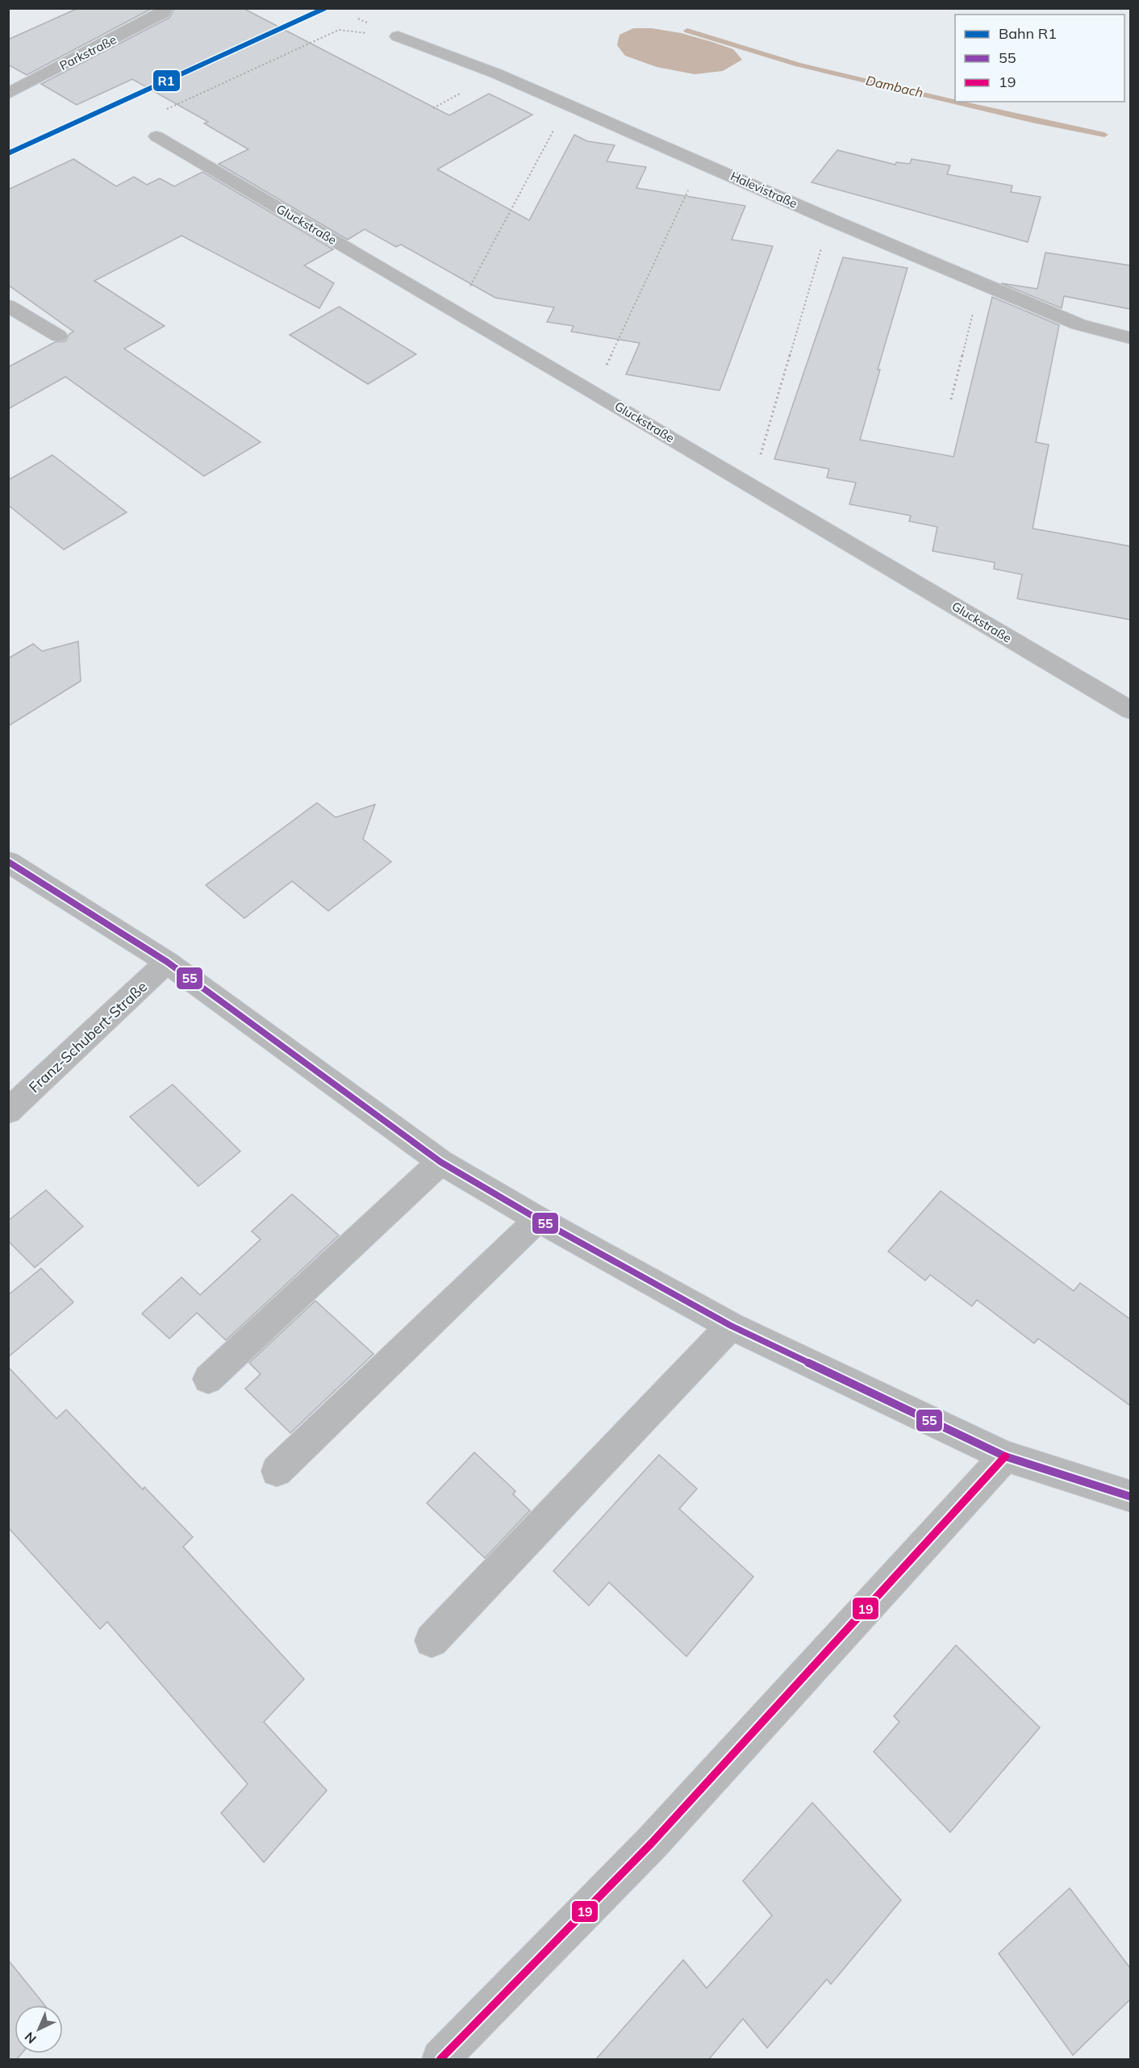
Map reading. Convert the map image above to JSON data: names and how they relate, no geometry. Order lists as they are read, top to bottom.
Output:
{
  "streets": {
    "street": [
      "Parkstraße",
      "Halevistraße",
      "Gluckstraße",
      "Franz-Schubert-Straße"
    ]
  },
  "water": ["Dambach"],
  "lines": ["rail line R1", "transit line 55", "transit line 19"],
  "legend": ["Bahn R1", "55", "19"],
  "north": "bottom left"
}
